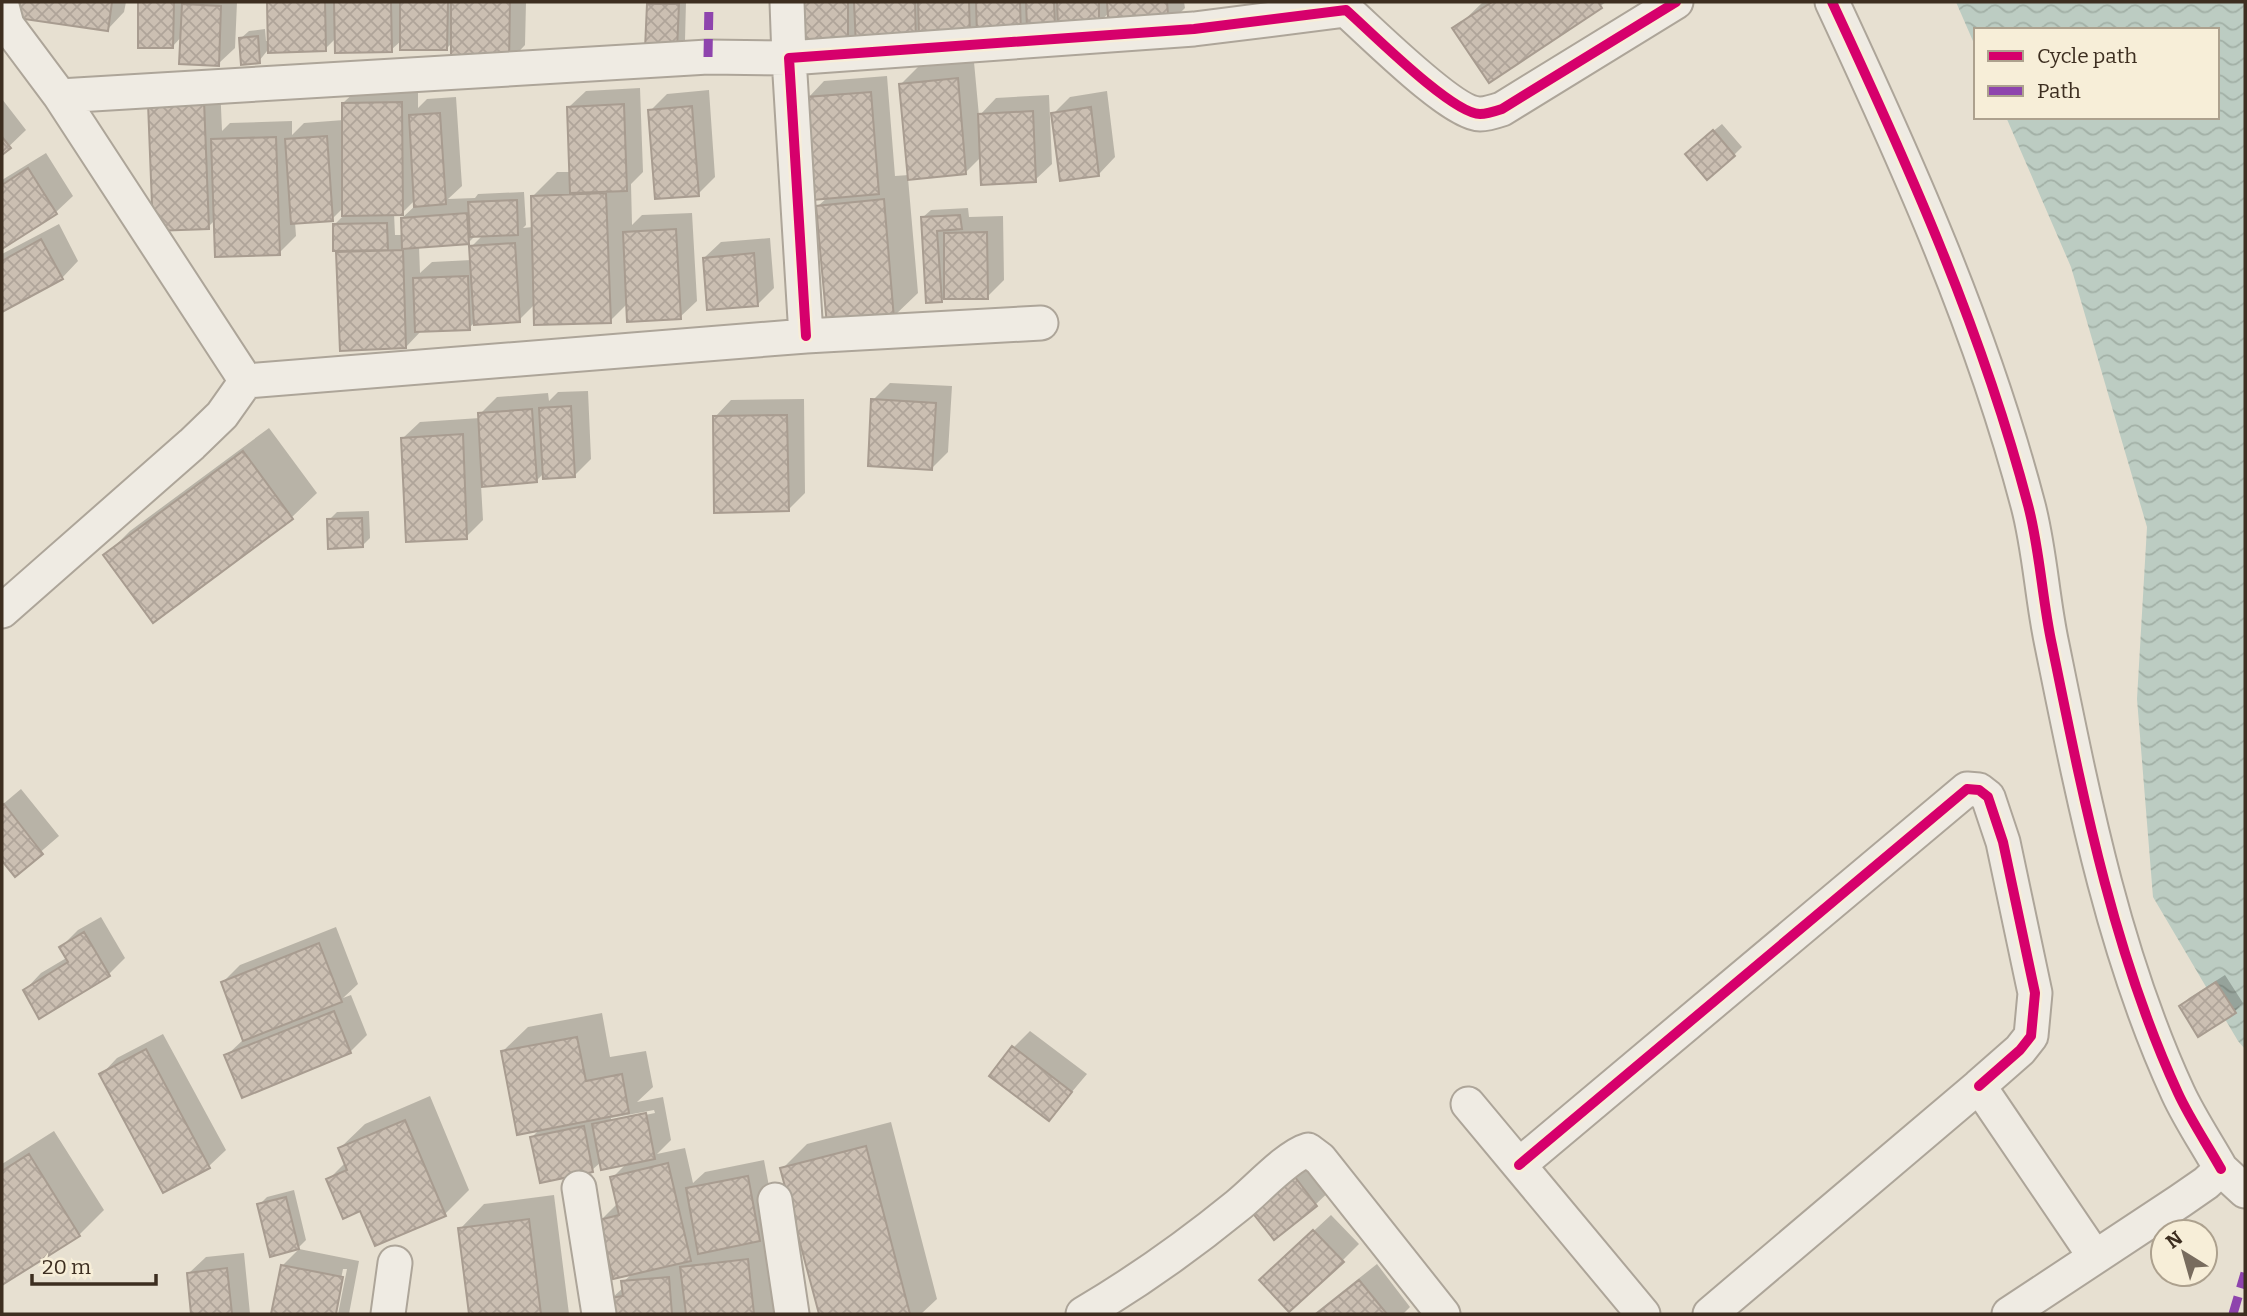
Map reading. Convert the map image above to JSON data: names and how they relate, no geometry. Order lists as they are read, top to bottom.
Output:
{
  "legend": ["Cycle path", "Path"],
  "scale_bar": "20 m",
  "north": "top left"
}
